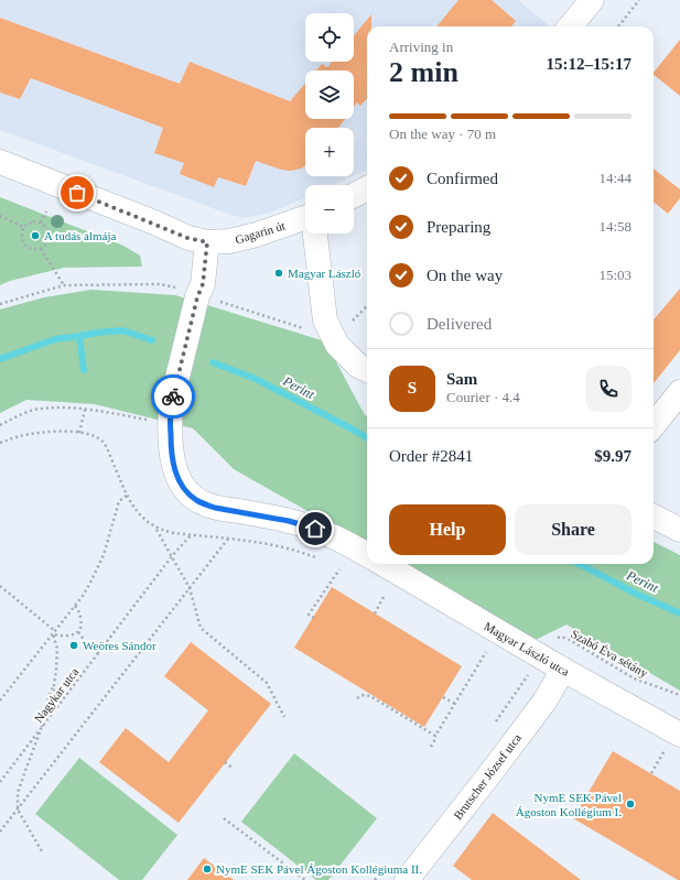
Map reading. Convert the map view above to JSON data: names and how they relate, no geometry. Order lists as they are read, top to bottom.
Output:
{
  "streets": {
    "street": ["Gagarin út", "Magyar László utca", "Brutscher József utca"],
    "path": ["Szabó Éva sétány", "Nagykar utca"]
  },
  "crossings": [
    ["Magyar László utca", "Brutscher József utca"]
  ],
  "water": ["Perint"],
  "places": [
    "A tudás almája",
    "Magyar László",
    "Weöres Sándor",
    "NymE SEK Pável Ágoston Kollégium I.",
    "NymE SEK Pável Ágoston Kollégiuma II."
  ],
  "page": {
    "map_buttons": ["+", "−"],
    "heading": ["2 min", "Arriving in", "15:12–15:17"],
    "panel": [
      "Sam",
      "Courier · 4.4",
      "Order #2841",
      "$9.97"
    ],
    "bar": "On the way · 70 m",
    "list": [
      ["Confirmed", "14:44"],
      ["Preparing", "14:58"],
      ["On the way", "15:03"],
      "Delivered"
    ],
    "round": "S",
    "buttons": ["Help", "Share"]
  }
}
